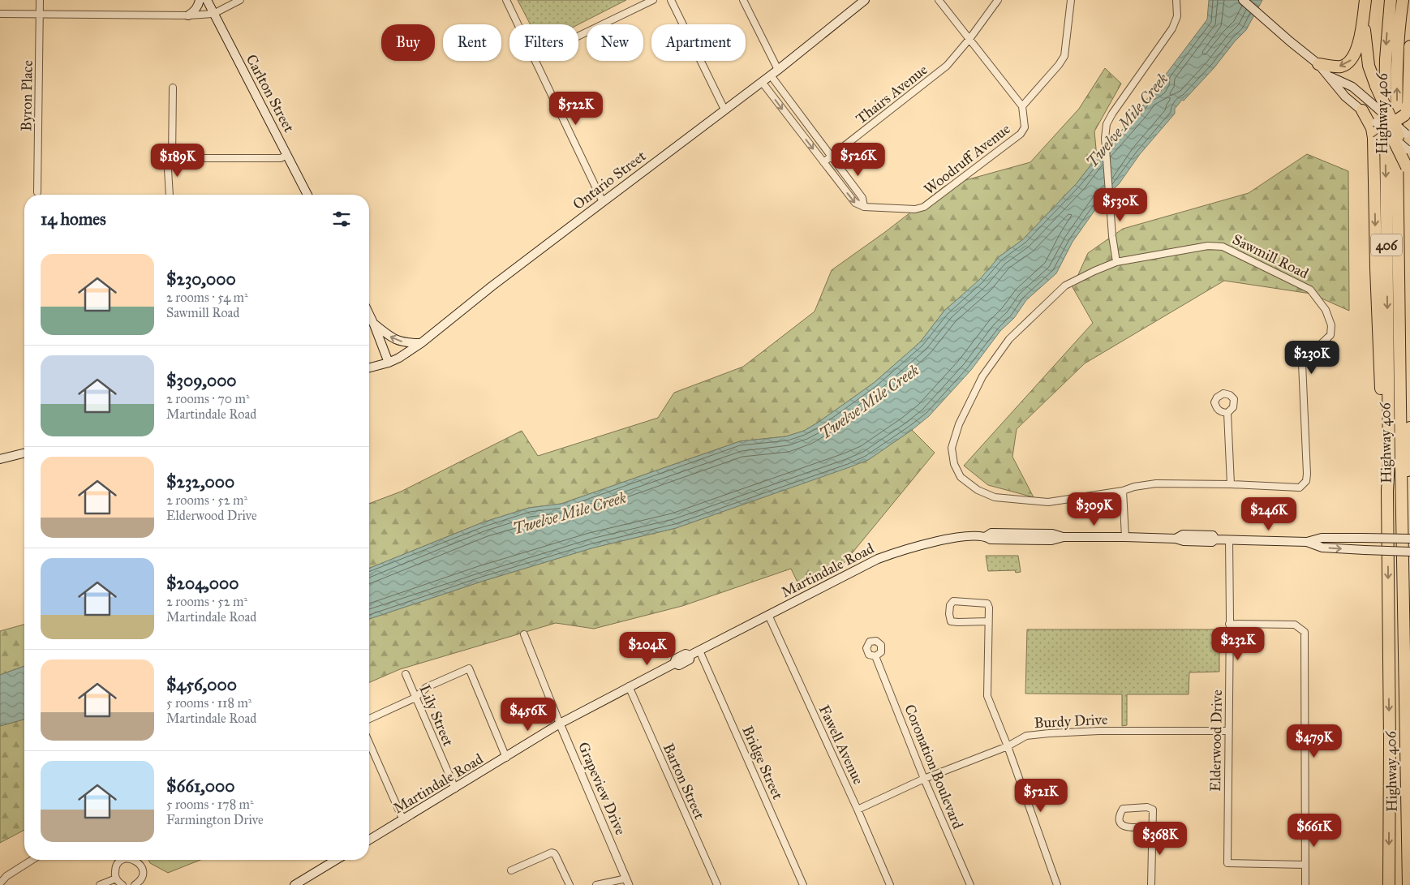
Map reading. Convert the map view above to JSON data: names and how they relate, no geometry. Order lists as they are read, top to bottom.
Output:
{
  "streets": {
    "highway": ["Highway 406", "406"],
    "main road": ["Carlton Street", "Ontario Street", "Martindale Road"],
    "street": [
      "Thairs Avenue",
      "Byron Place",
      "Woodruff Avenue",
      "Sawmill Road",
      "Lily Street",
      "Burdy Drive",
      "Elderwood Drive",
      "Fawell Avenue",
      "Bridge Street",
      "Coronation Boulevard",
      "Barton Street",
      "Grapeview Drive"
    ]
  },
  "crossings": [
    ["Martindale Road", "Lily Street"],
    ["Martindale Road", "Elderwood Drive"],
    ["Martindale Road", "Fawell Avenue"],
    ["Martindale Road", "Bridge Street"],
    ["Martindale Road", "Barton Street"],
    ["Martindale Road", "Grapeview Drive"],
    ["Burdy Drive", "Elderwood Drive"],
    ["Burdy Drive", "Fawell Avenue"],
    ["Burdy Drive", "Coronation Boulevard"]
  ],
  "water": ["Twelve Mile Creek"],
  "page": {
    "chip": [
      "Buy",
      "Rent",
      "Filters",
      "New",
      "Apartment"
    ],
    "price": [
      "$522K",
      "$526K",
      "$189K",
      "$530K",
      "$230K",
      "$309K",
      "$246K",
      "$232K",
      "$204K",
      "$456K",
      "$479K",
      "$521K",
      "$661K",
      "$368K"
    ],
    "heading": "14 homes",
    "list": [
      {
        "name": "$230,000",
        "note": "2 rooms · 54 m² · Sawmill Road"
      },
      {
        "name": "$309,000",
        "note": "2 rooms · 70 m² · Martindale Road"
      },
      {
        "name": "$232,000",
        "note": "2 rooms · 52 m² · Elderwood Drive"
      },
      {
        "name": "$204,000",
        "note": "2 rooms · 52 m² · Martindale Road"
      },
      {
        "name": "$456,000",
        "note": "5 rooms · 118 m² · Martindale Road"
      },
      {
        "name": "$661,000",
        "note": "5 rooms · 178 m² · Farmington Drive"
      }
    ]
  }
}
